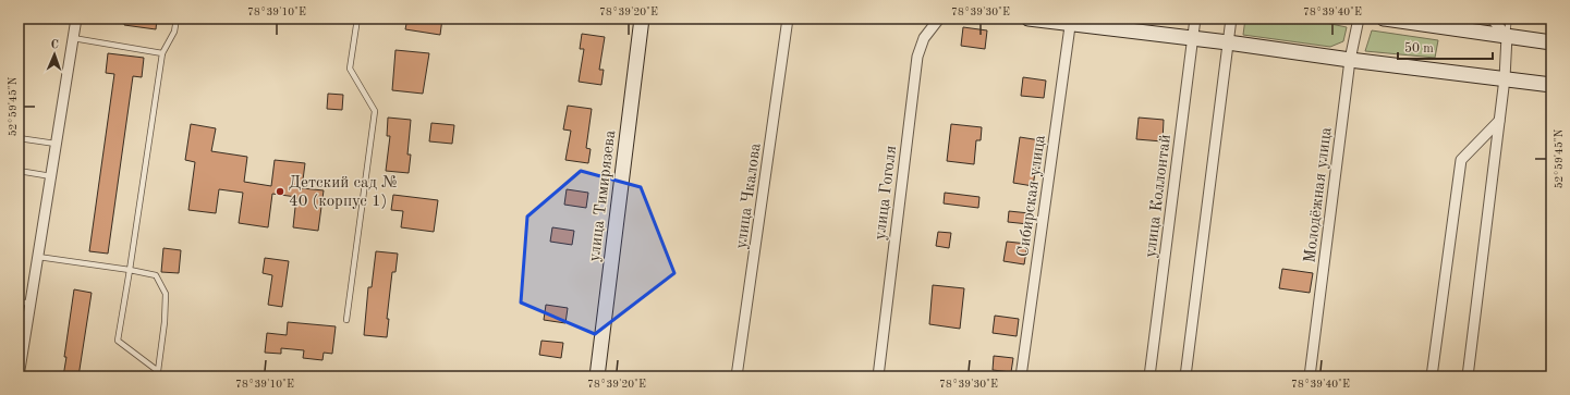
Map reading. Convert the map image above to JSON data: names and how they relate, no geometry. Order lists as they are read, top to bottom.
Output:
{
  "streets": {
    "street": [
      "улица Гоголя",
      "Молодёжная улица",
      "улица Тимирязева",
      "улица Чкалова",
      "Сибирская улица",
      "улица Коллонтай"
    ]
  },
  "places": ["Детский сад № 40 (корпус 1)"],
  "scale_bar": "50 m",
  "north": "top",
  "coordinates": [
    "78°39'10\"E",
    "78°39'20\"E",
    "78°39'30\"E",
    "78°39'40\"E",
    "52°59'45\"N"
  ]
}
